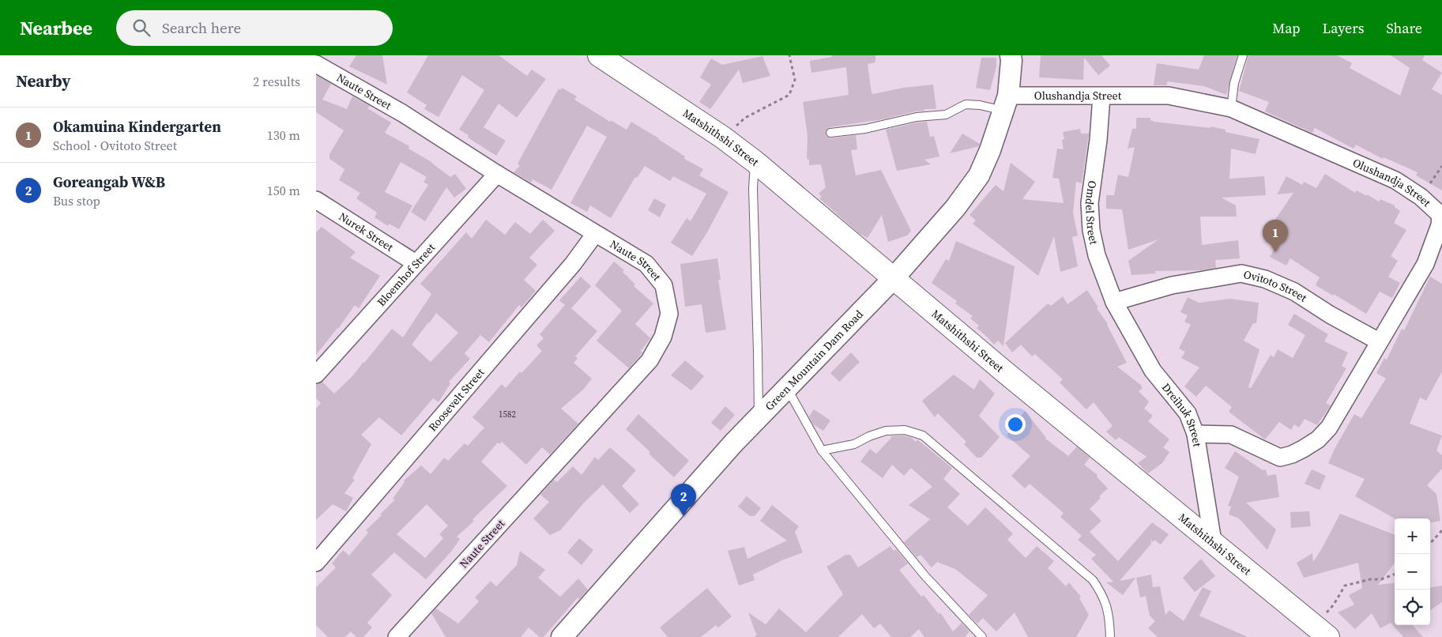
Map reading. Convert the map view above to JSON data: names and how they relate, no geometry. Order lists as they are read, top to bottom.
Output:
{
  "streets": {
    "main road": ["Matshithshi Street"],
    "street": [
      "Naute Street",
      "Olushandja Street",
      "Omdel Street",
      "Nurek Street",
      "Bloemhof Street",
      "Ovitoto Street",
      "Green Mountain Dam Road",
      "Roosevelt Street",
      "Dreihuk Street"
    ]
  },
  "crossings": [
    ["Naute Street", "Bloemhof Street"],
    ["Naute Street", "Roosevelt Street"],
    ["Olushandja Street", "Omdel Street"],
    ["Olushandja Street", "Ovitoto Street"],
    ["Olushandja Street", "Green Mountain Dam Road"],
    ["Olushandja Street", "Dreihuk Street"],
    ["Matshithshi Street", "Green Mountain Dam Road"],
    ["Matshithshi Street", "Dreihuk Street"],
    ["Omdel Street", "Ovitoto Street"],
    ["Omdel Street", "Dreihuk Street"],
    ["Nurek Street", "Bloemhof Street"],
    ["Ovitoto Street", "Dreihuk Street"]
  ],
  "house_numbers": ["1582"],
  "page": {
    "header": "Nearbee",
    "search": "Search here",
    "nav": ["Map", "Layers", "Share"],
    "heading": ["Nearby", "2 results"],
    "list": [
      {
        "mark": "1",
        "name": "Okamuina Kindergarten",
        "note": "School · Ovitoto Street",
        "value": "130 m"
      },
      {
        "mark": "2",
        "name": "Goreangab W&B",
        "note": "Bus stop",
        "value": "150 m"
      }
    ],
    "pins": ["1", "2"],
    "map_buttons": ["+", "−"]
  }
}
